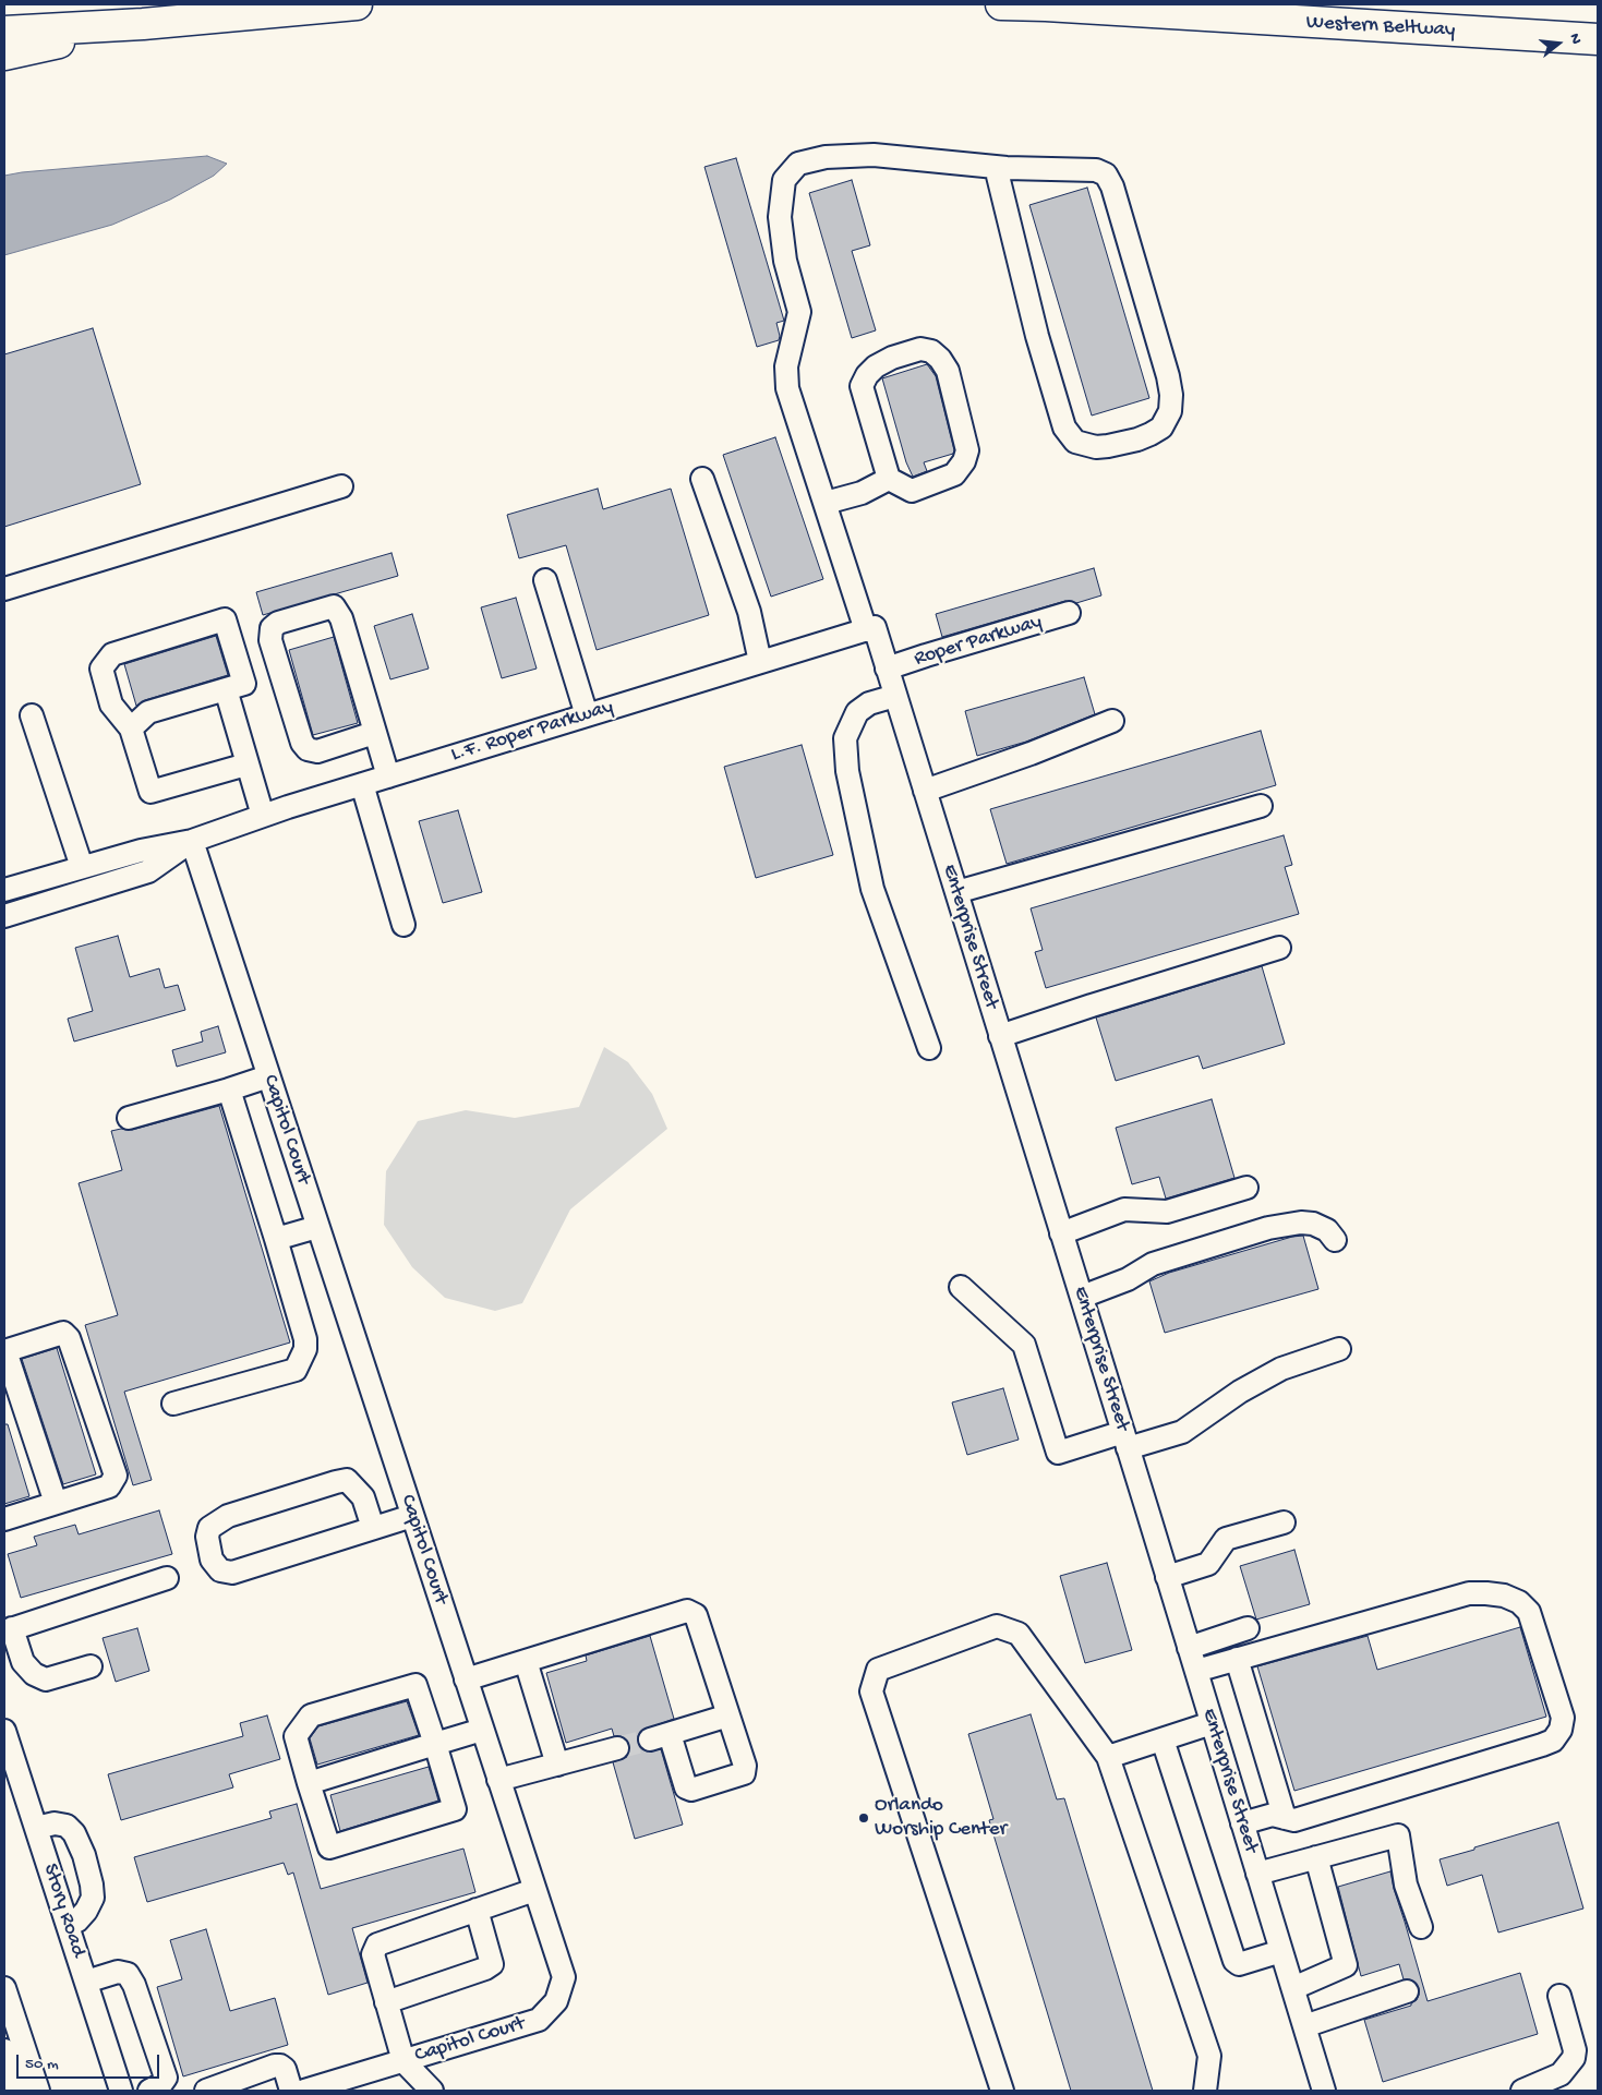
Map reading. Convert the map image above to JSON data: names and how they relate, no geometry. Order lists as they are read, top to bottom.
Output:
{
  "streets": {
    "highway": ["Western Beltway"],
    "street": [
      "Roper Parkway",
      "L.F. Roper Parkway",
      "Enterprise Street",
      "Capitol Court",
      "Story Road"
    ]
  },
  "crossings": [
    ["Roper Parkway", "Enterprise Street"],
    ["L.F. Roper Parkway", "Enterprise Street"],
    ["L.F. Roper Parkway", "Capitol Court"]
  ],
  "places": ["Orlando Worship Center"],
  "scale_bar": "50 m",
  "north": "right"
}
